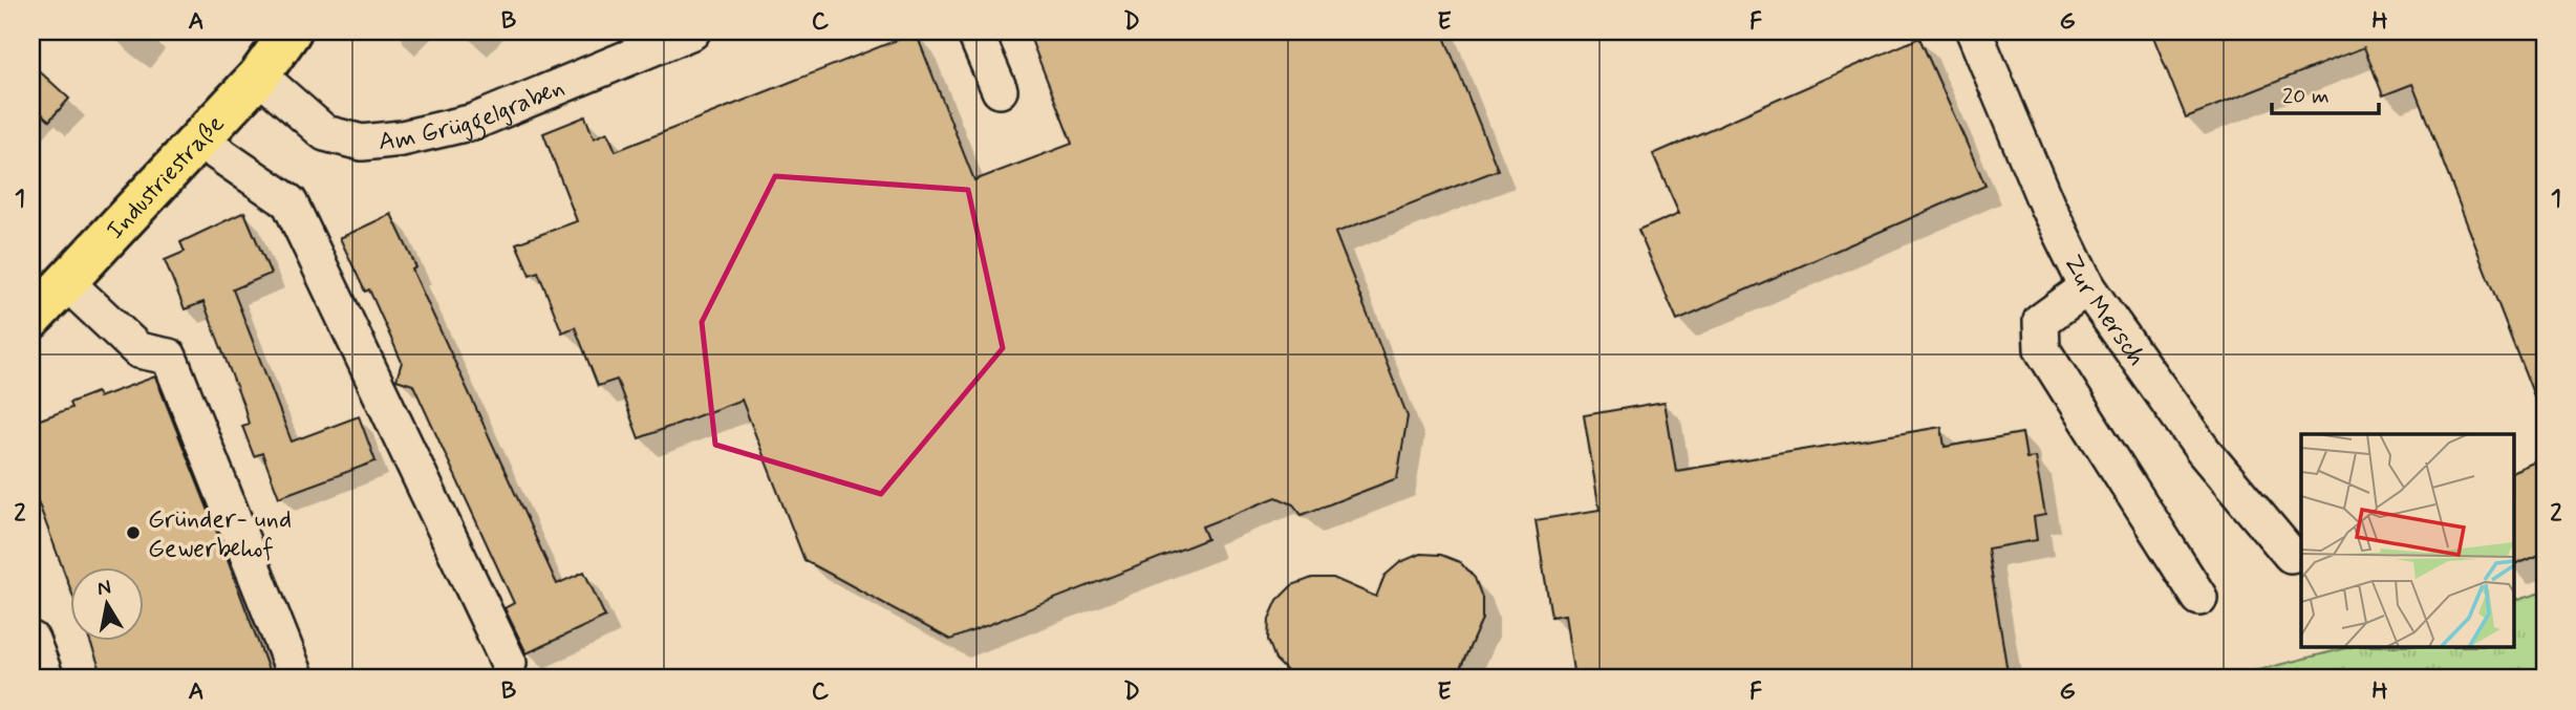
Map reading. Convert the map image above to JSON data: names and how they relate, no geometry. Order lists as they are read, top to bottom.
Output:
{
  "streets": {
    "main road": ["Industriestraße"],
    "street": ["Am Grüggelgraben", "Zur Mersch"]
  },
  "crossings": [
    ["Am Grüggelgraben", "Industriestraße"]
  ],
  "places": ["Gründer- und Gewerbehof"],
  "scale_bar": "20 m",
  "north": "top",
  "grid": {
    "columns": [
      "A",
      "B",
      "C",
      "D",
      "E",
      "F",
      "G",
      "H"
    ],
    "rows": ["1", "2"]
  }
}
